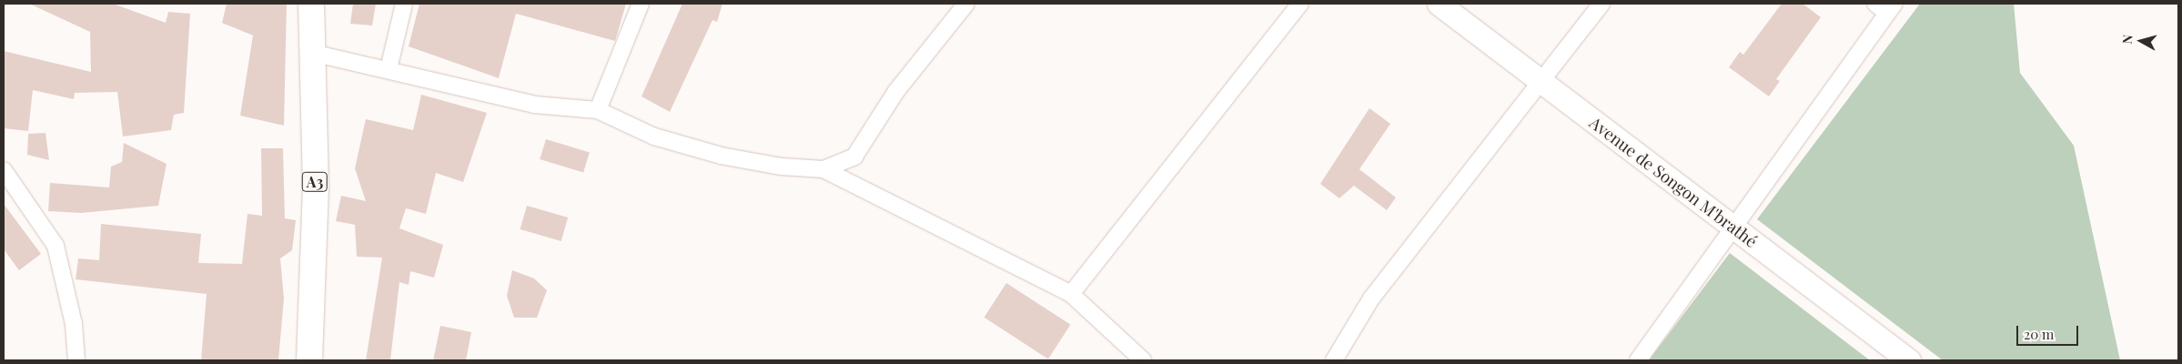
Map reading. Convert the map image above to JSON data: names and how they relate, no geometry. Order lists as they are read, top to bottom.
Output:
{
  "streets": {
    "main road": ["A3"],
    "street": ["Avenue de Songon M'brathé"]
  },
  "scale_bar": "20 m",
  "north": "left"
}
